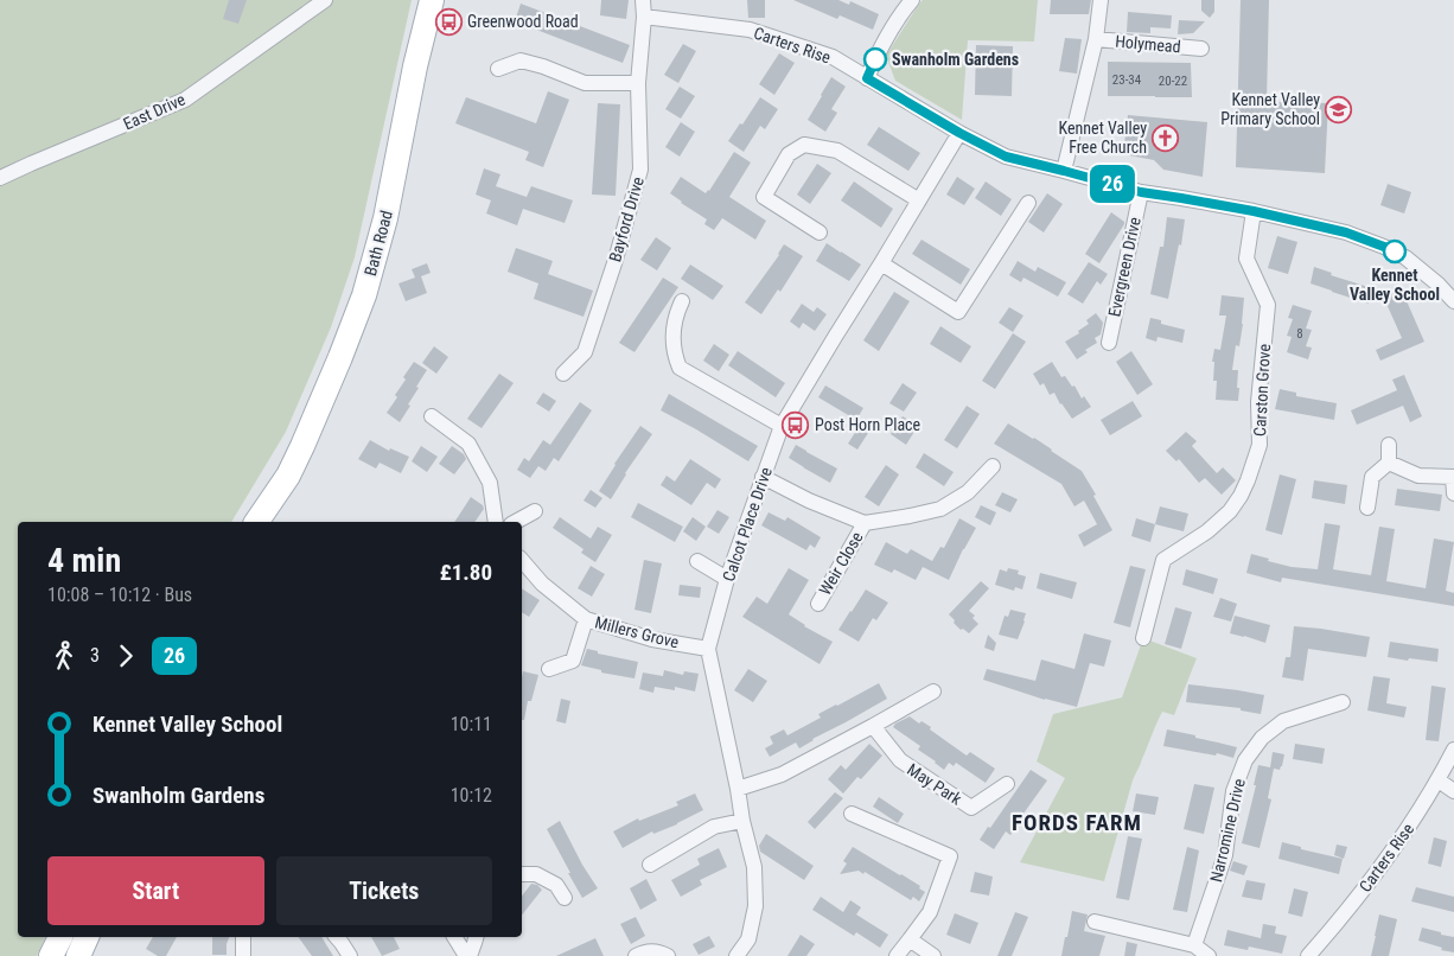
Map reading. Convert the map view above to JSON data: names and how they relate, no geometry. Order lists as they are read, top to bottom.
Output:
{
  "streets": {
    "main road": ["Bath Road"],
    "street": [
      "Holymead",
      "Carters Rise",
      "East Drive",
      "Bayford Drive",
      "Evergreen Drive",
      "Carston Grove",
      "Calcot Place Drive",
      "Weir Close",
      "Millers Grove",
      "May Park",
      "Narromine Drive"
    ]
  },
  "crossings": [
    ["Holymead", "Carters Rise"],
    ["Carters Rise", "Bayford Drive"],
    ["Carters Rise", "Evergreen Drive"],
    ["Carters Rise", "Carston Grove"],
    ["Carters Rise", "Calcot Place Drive"],
    ["Calcot Place Drive", "Millers Grove"]
  ],
  "districts": ["FORDS FARM"],
  "places": {
    "bus stop": ["Greenwood Road", "Post Horn Place"],
    "other": ["Swanholm Gardens", "Kennet Valley School"],
    "school or university": ["Kennet Valley Primary School"],
    "church": ["Kennet Valley Free Church"]
  },
  "lines": ["bus line 26"],
  "house_numbers": ["23-34", "20-22", "8"],
  "page": {
    "on_map": "26",
    "heading": ["4 min", "10:08 – 10:12 · Bus", "£1.80"],
    "legs": ["3", "26"],
    "list": [
      {
        "name": "Kennet Valley School",
        "value": "10:11"
      },
      {
        "name": "Swanholm Gardens",
        "value": "10:12"
      }
    ],
    "buttons": ["Start", "Tickets"]
  }
}
